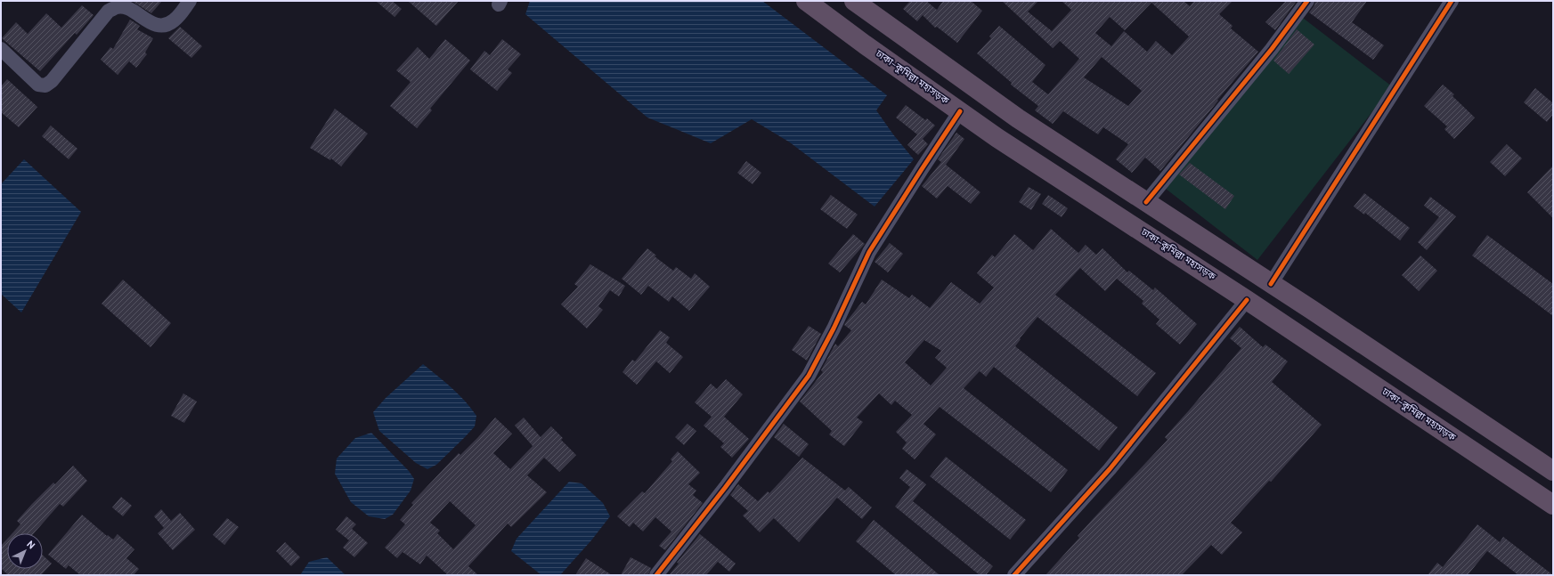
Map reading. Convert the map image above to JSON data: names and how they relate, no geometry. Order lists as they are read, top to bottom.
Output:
{
  "streets": {
    "highway": ["ঢাকা–কুমিল্লা মহাসড়ক"]
  },
  "north": "top right"
}
